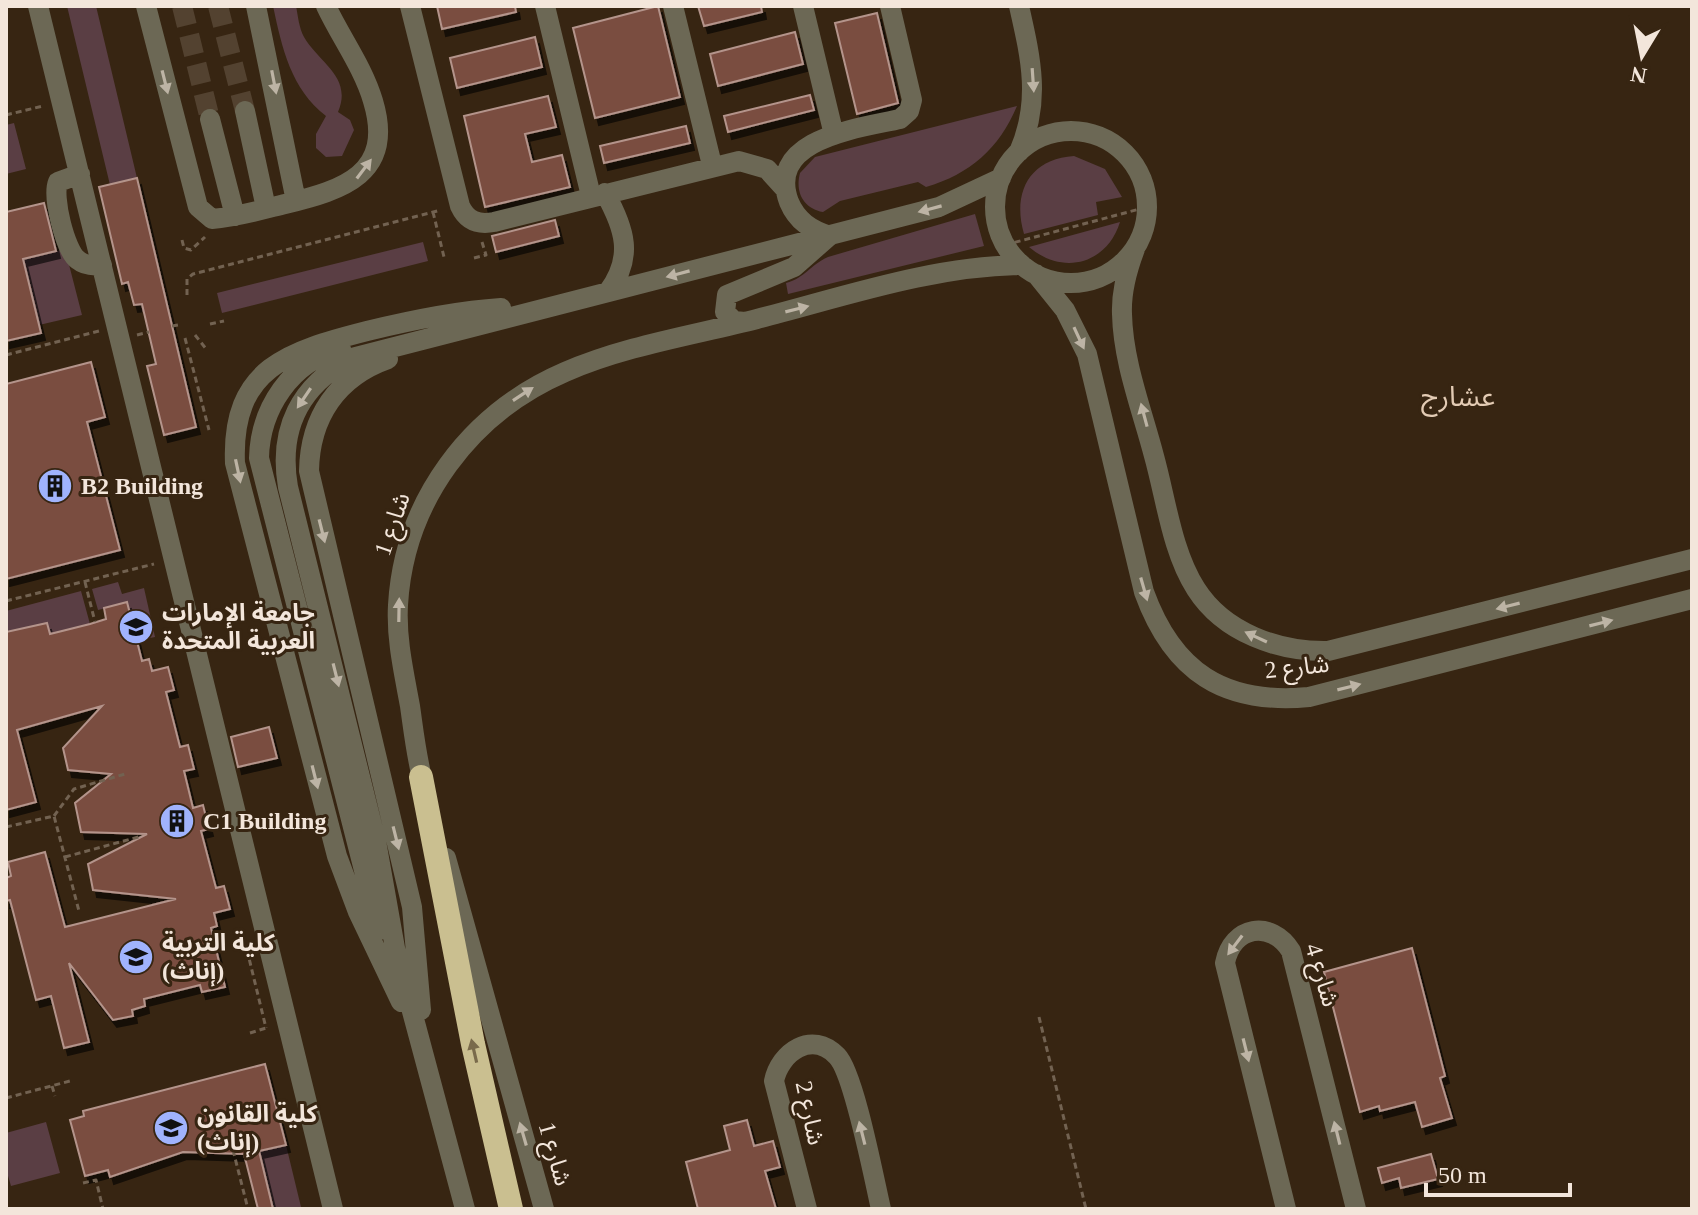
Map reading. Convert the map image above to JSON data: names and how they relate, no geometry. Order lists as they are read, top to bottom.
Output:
{
  "streets": {
    "street": ["شارع 1", "شارع 2", "شارع 4"]
  },
  "crossings": [
    ["شارع 1", "شارع 2"]
  ],
  "districts": ["عشارج"],
  "places": {
    "building": ["B2 Building", "C1 Building"],
    "school or university": ["جامعة الإمارات العربية المتحدة", "كلية التربية (إناث)", "كلية القانون (إناث)"]
  },
  "scale_bar": "50 m",
  "north": "bottom"
}
